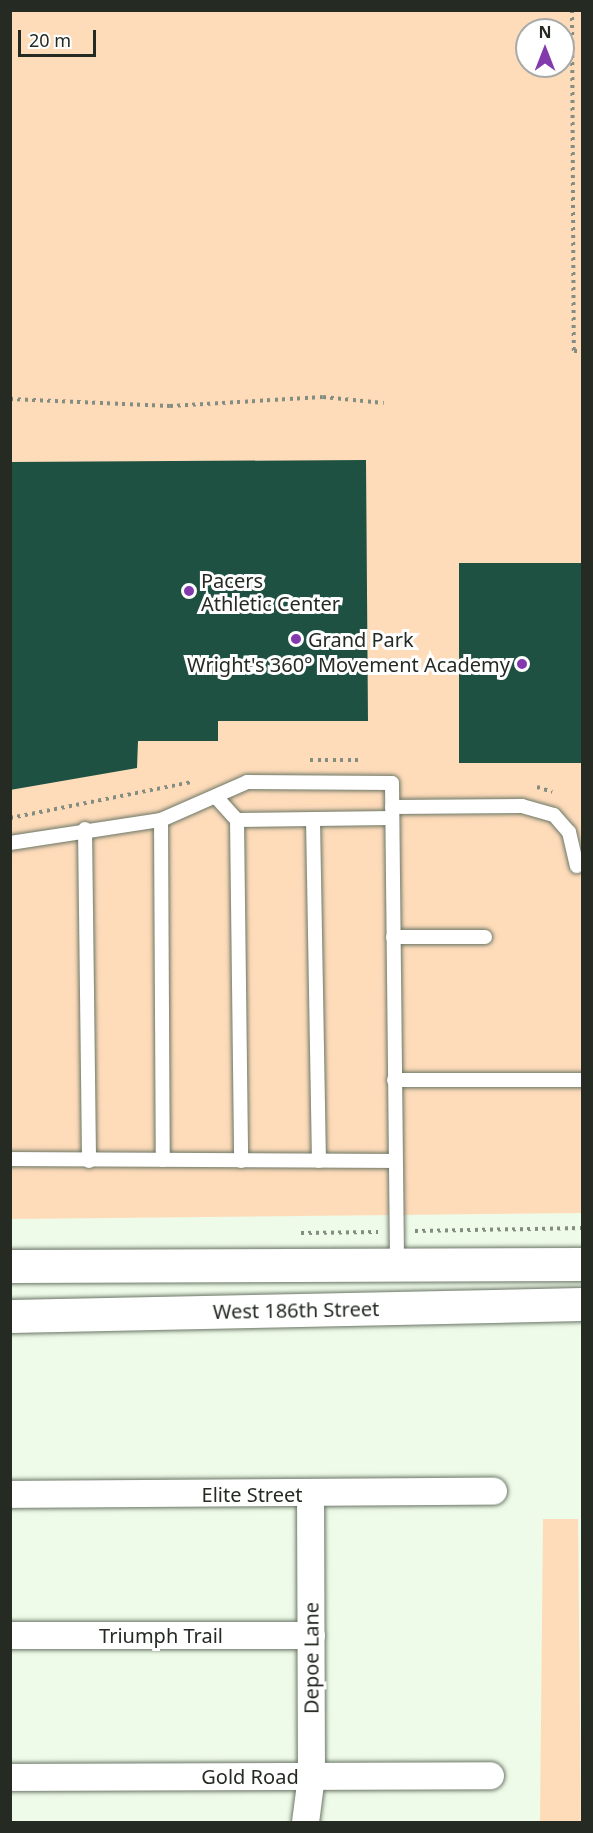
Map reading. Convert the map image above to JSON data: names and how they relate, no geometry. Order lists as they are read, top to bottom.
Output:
{
  "streets": {
    "street": [
      "West 186th Street",
      "Elite Street",
      "Triumph Trail",
      "Depoe Lane",
      "Gold Road"
    ]
  },
  "crossings": [
    ["Elite Street", "Depoe Lane"],
    ["Triumph Trail", "Depoe Lane"],
    ["Depoe Lane", "Gold Road"]
  ],
  "places": ["Pacers Athletic Center", "Grand Park", "Wright's 360° Movement Academy"],
  "scale_bar": "20 m",
  "north": "top"
}
